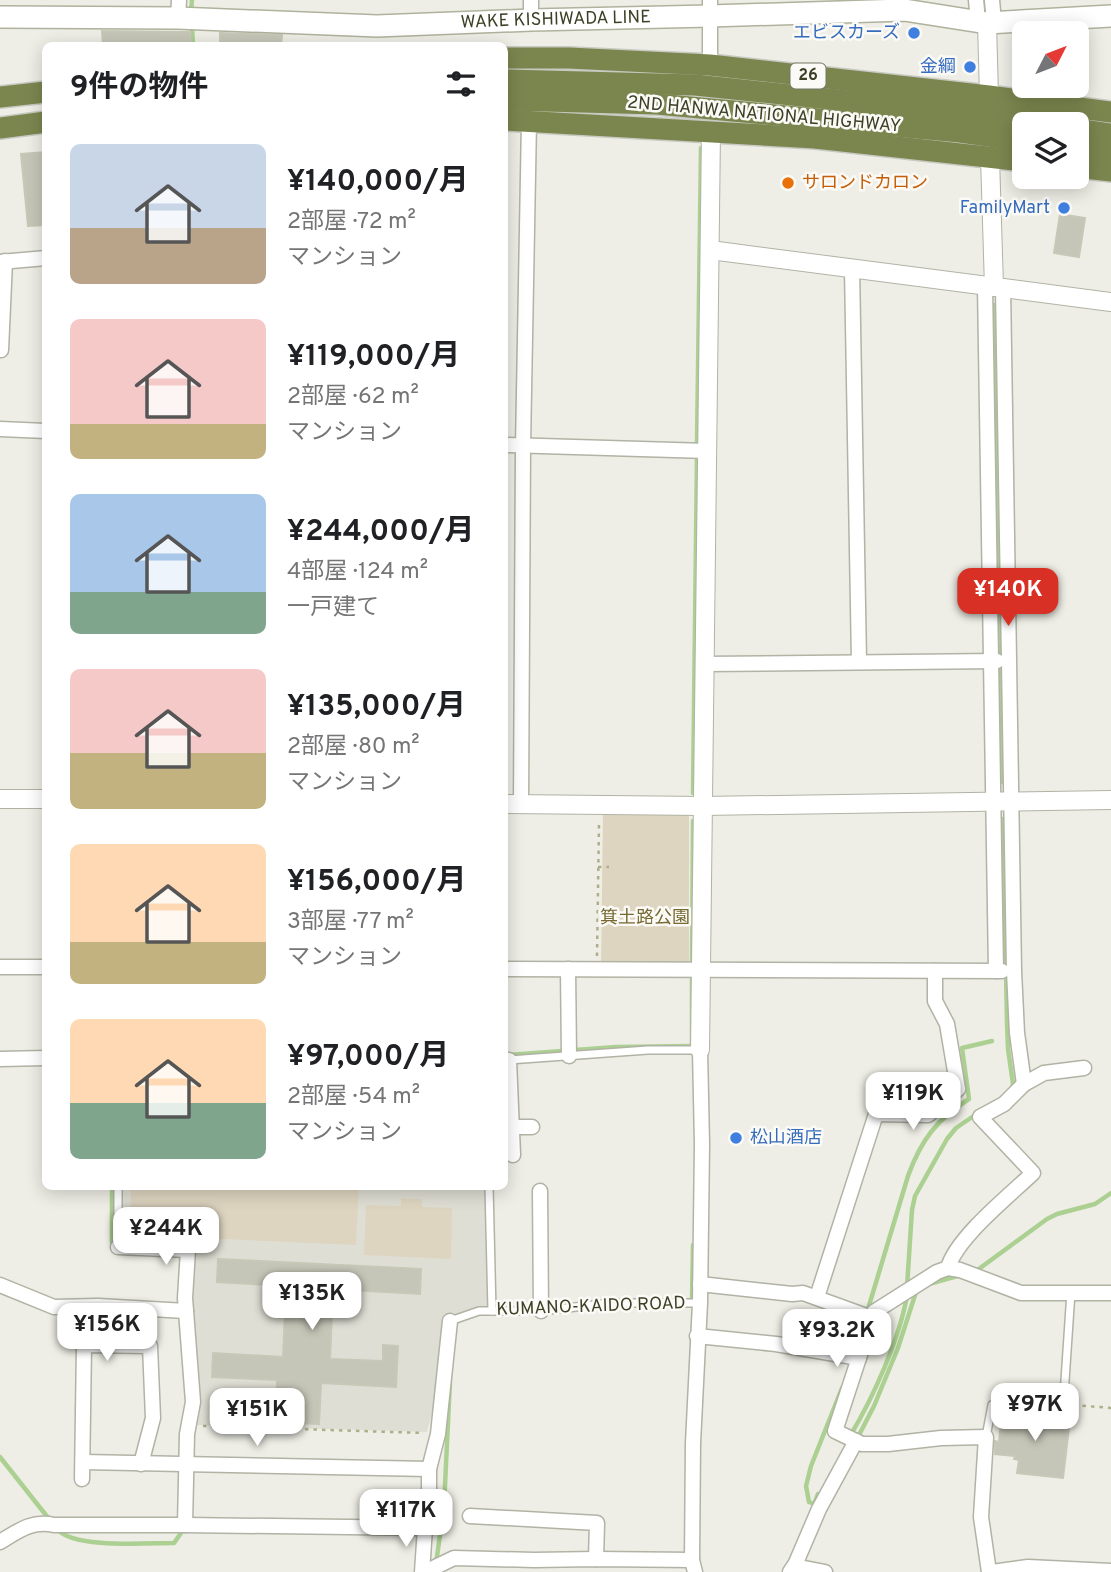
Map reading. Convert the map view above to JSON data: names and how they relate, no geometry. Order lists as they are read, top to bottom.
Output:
{
  "streets": {
    "highway": ["26", "2ND HANWA NATIONAL HIGHWAY"],
    "main road": ["WAKE KISHIWADA LINE"],
    "street": ["KUMANO-KAIDO ROAD"]
  },
  "parks": ["箕土路公園"],
  "places": [
    "エビスカーズ",
    "金綱",
    "サロンドカロン",
    "FamilyMart",
    "松山酒店"
  ],
  "north": "top right",
  "page": {
    "heading": "9件の物件",
    "list": [
      {
        "name": "¥140,000/月",
        "note": "2部屋 · 72 m² · マンション"
      },
      {
        "name": "¥119,000/月",
        "note": "2部屋 · 62 m² · マンション"
      },
      {
        "name": "¥244,000/月",
        "note": "4部屋 · 124 m² · 一戸建て"
      },
      {
        "name": "¥135,000/月",
        "note": "2部屋 · 80 m² · マンション"
      },
      {
        "name": "¥156,000/月",
        "note": "3部屋 · 77 m² · マンション"
      },
      {
        "name": "¥97,000/月",
        "note": "2部屋 · 54 m² · マンション"
      }
    ],
    "price": [
      "¥140K",
      "¥119K",
      "¥244K",
      "¥135K",
      "¥156K",
      "¥93.2K",
      "¥97K",
      "¥151K",
      "¥117K"
    ]
  }
}
